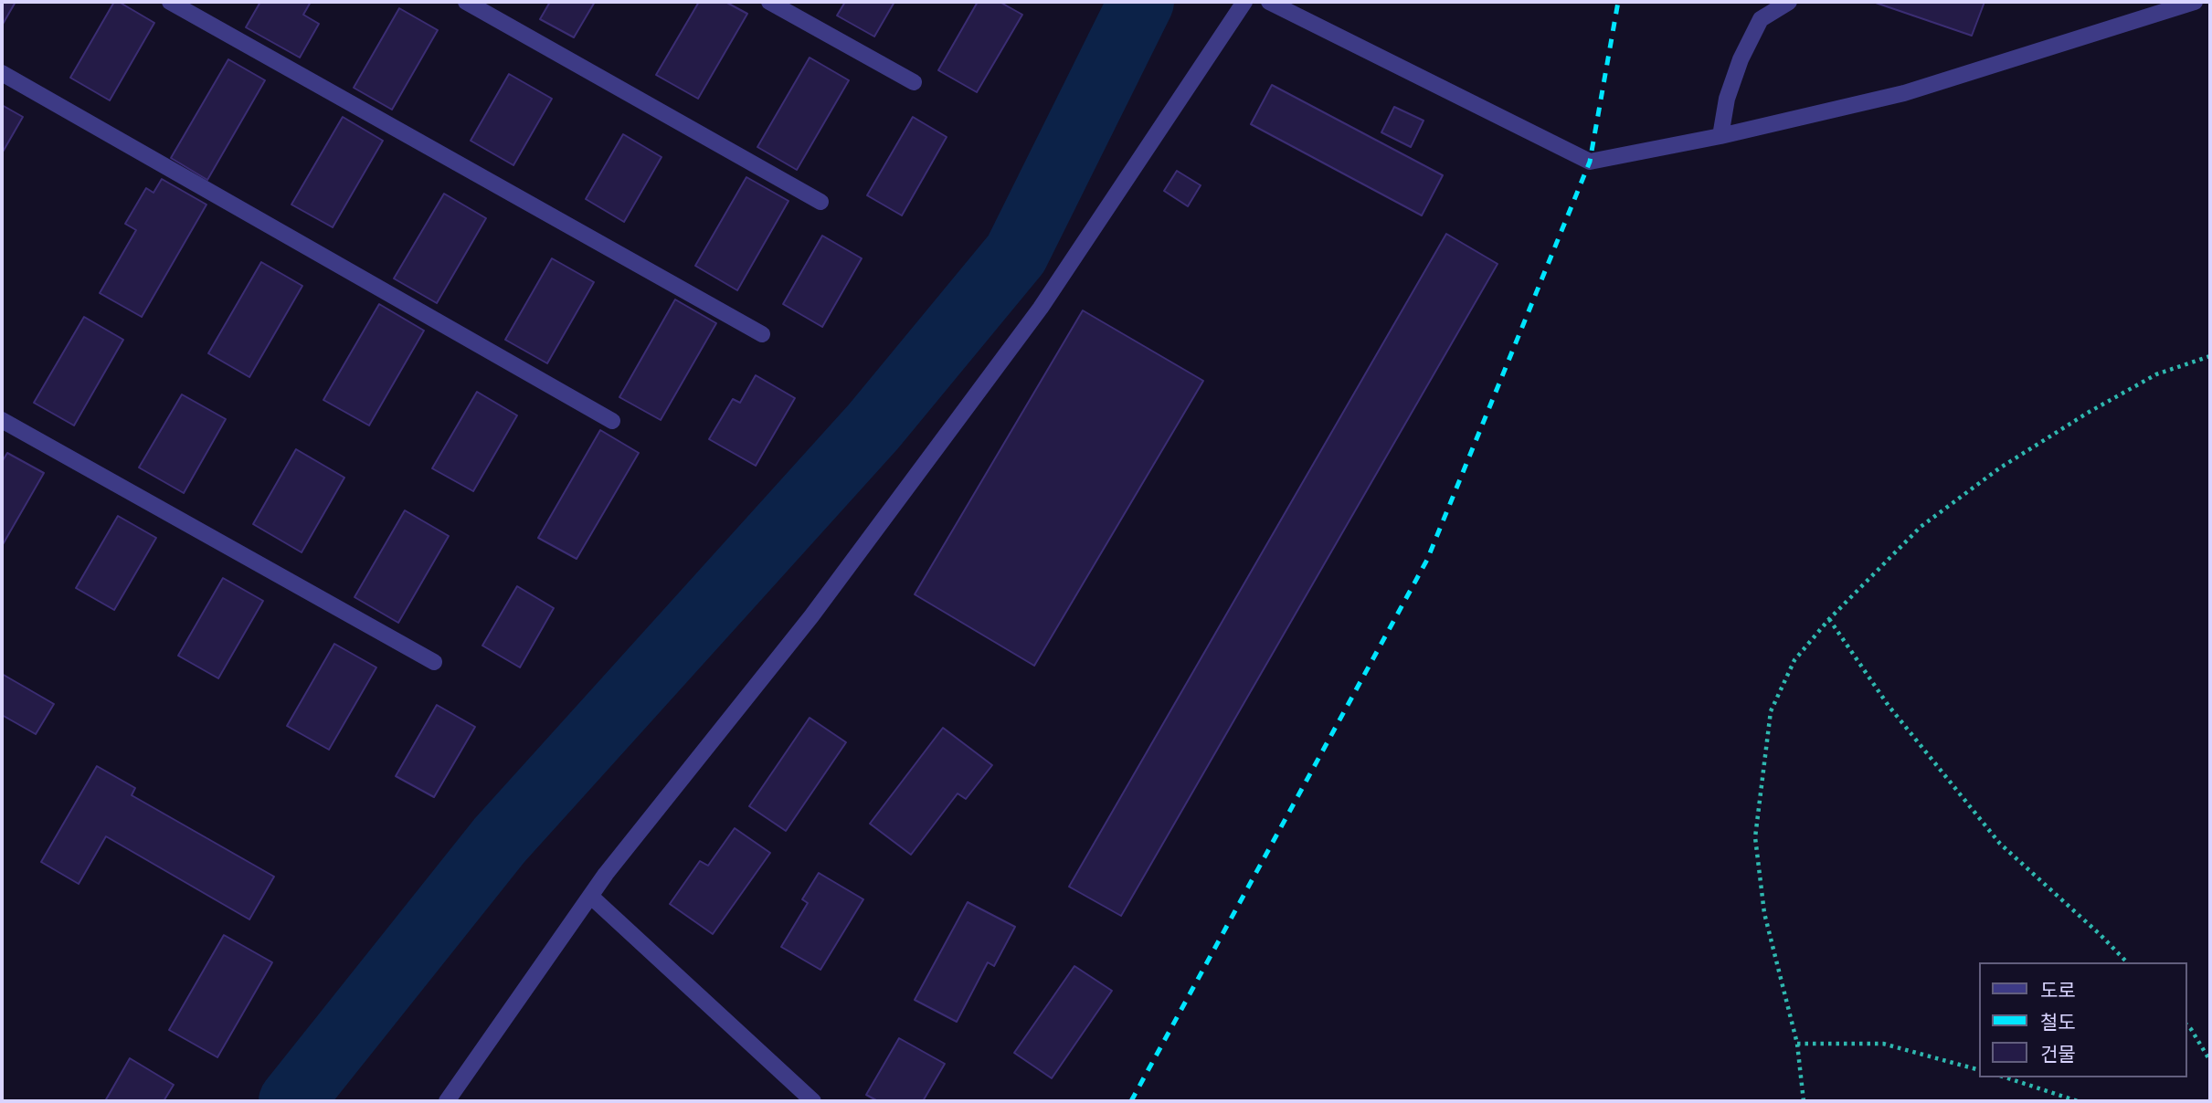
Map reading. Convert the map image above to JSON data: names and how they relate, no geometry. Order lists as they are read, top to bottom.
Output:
{
  "legend": ["도로", "철도", "건물"]
}
